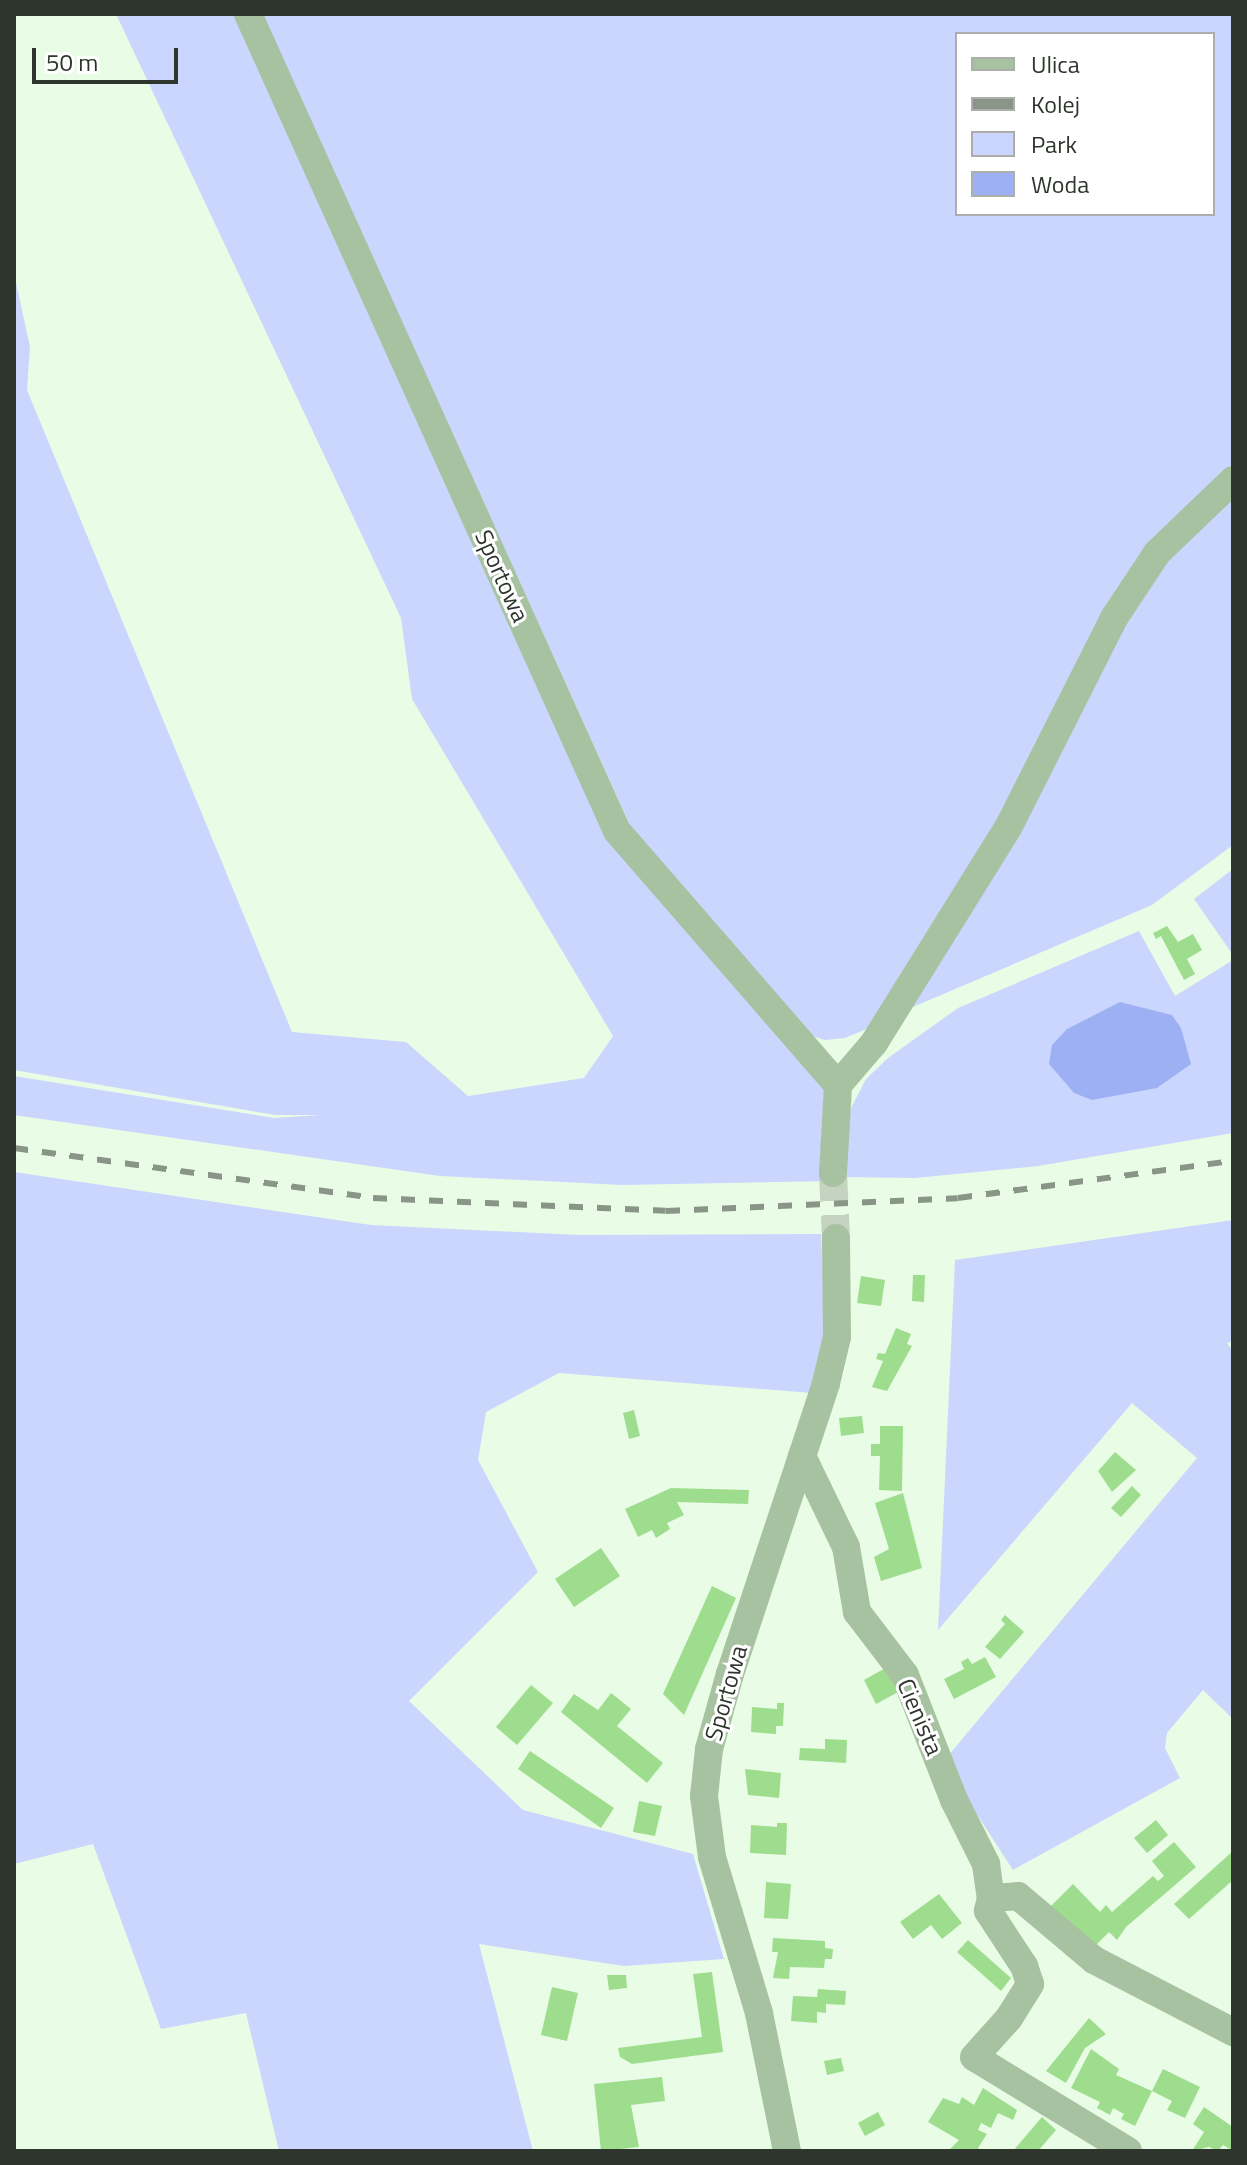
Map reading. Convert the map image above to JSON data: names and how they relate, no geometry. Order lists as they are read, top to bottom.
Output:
{
  "streets": {
    "street": ["Sportowa", "Cienista"]
  },
  "crossings": [
    ["Sportowa", "Cienista"]
  ],
  "legend": [
    "Ulica",
    "Kolej",
    "Park",
    "Woda"
  ],
  "scale_bar": "50 m"
}
